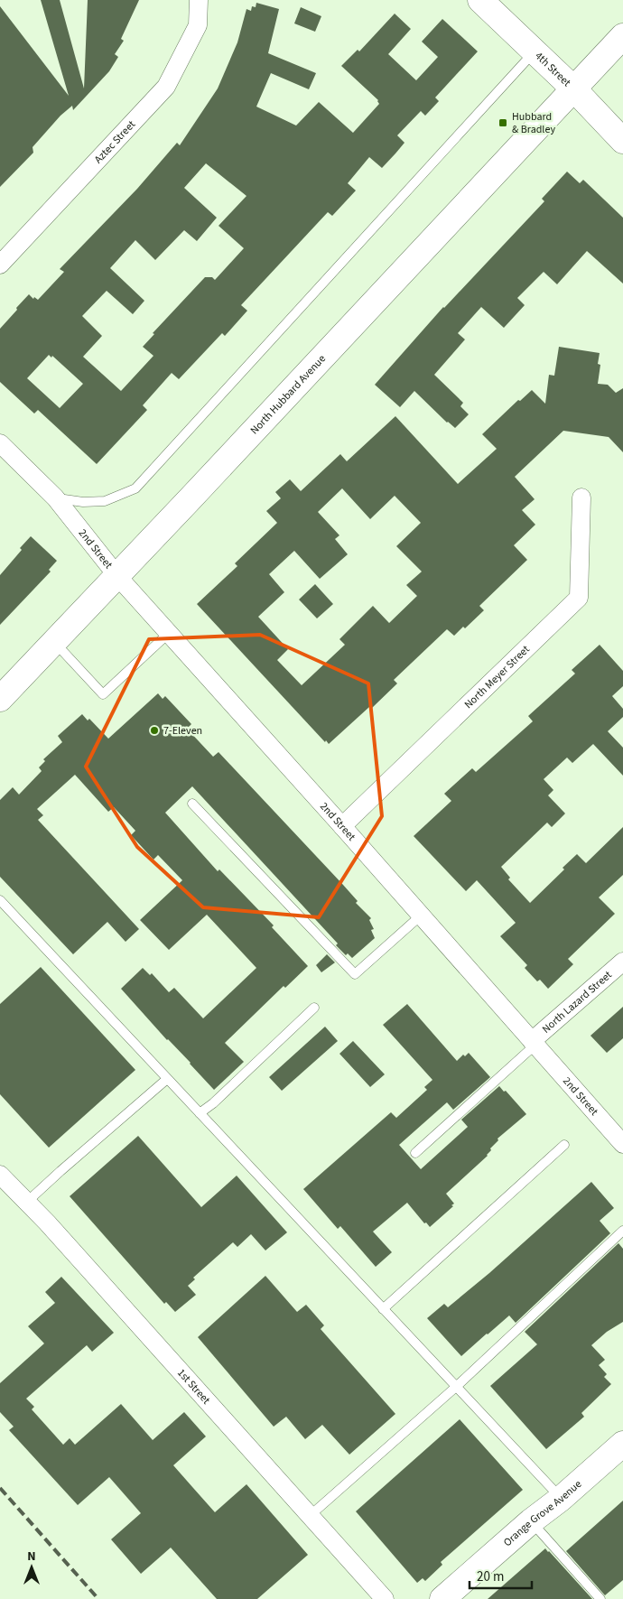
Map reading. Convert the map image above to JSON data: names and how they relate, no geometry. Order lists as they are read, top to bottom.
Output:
{
  "streets": {
    "main road": ["4th Street", "North Hubbard Avenue", "Orange Grove Avenue"],
    "street": [
      "Aztec Street",
      "2nd Street",
      "North Meyer Street",
      "North Lazard Street",
      "1st Street"
    ]
  },
  "crossings": [
    ["4th Street", "North Hubbard Avenue"],
    ["North Hubbard Avenue", "2nd Street"],
    ["2nd Street", "North Meyer Street"],
    ["2nd Street", "North Lazard Street"]
  ],
  "places": {
    "transit": ["Hubbard & Bradley"],
    "other": ["7-Eleven"]
  },
  "scale_bar": "20 m",
  "north": "top"
}
